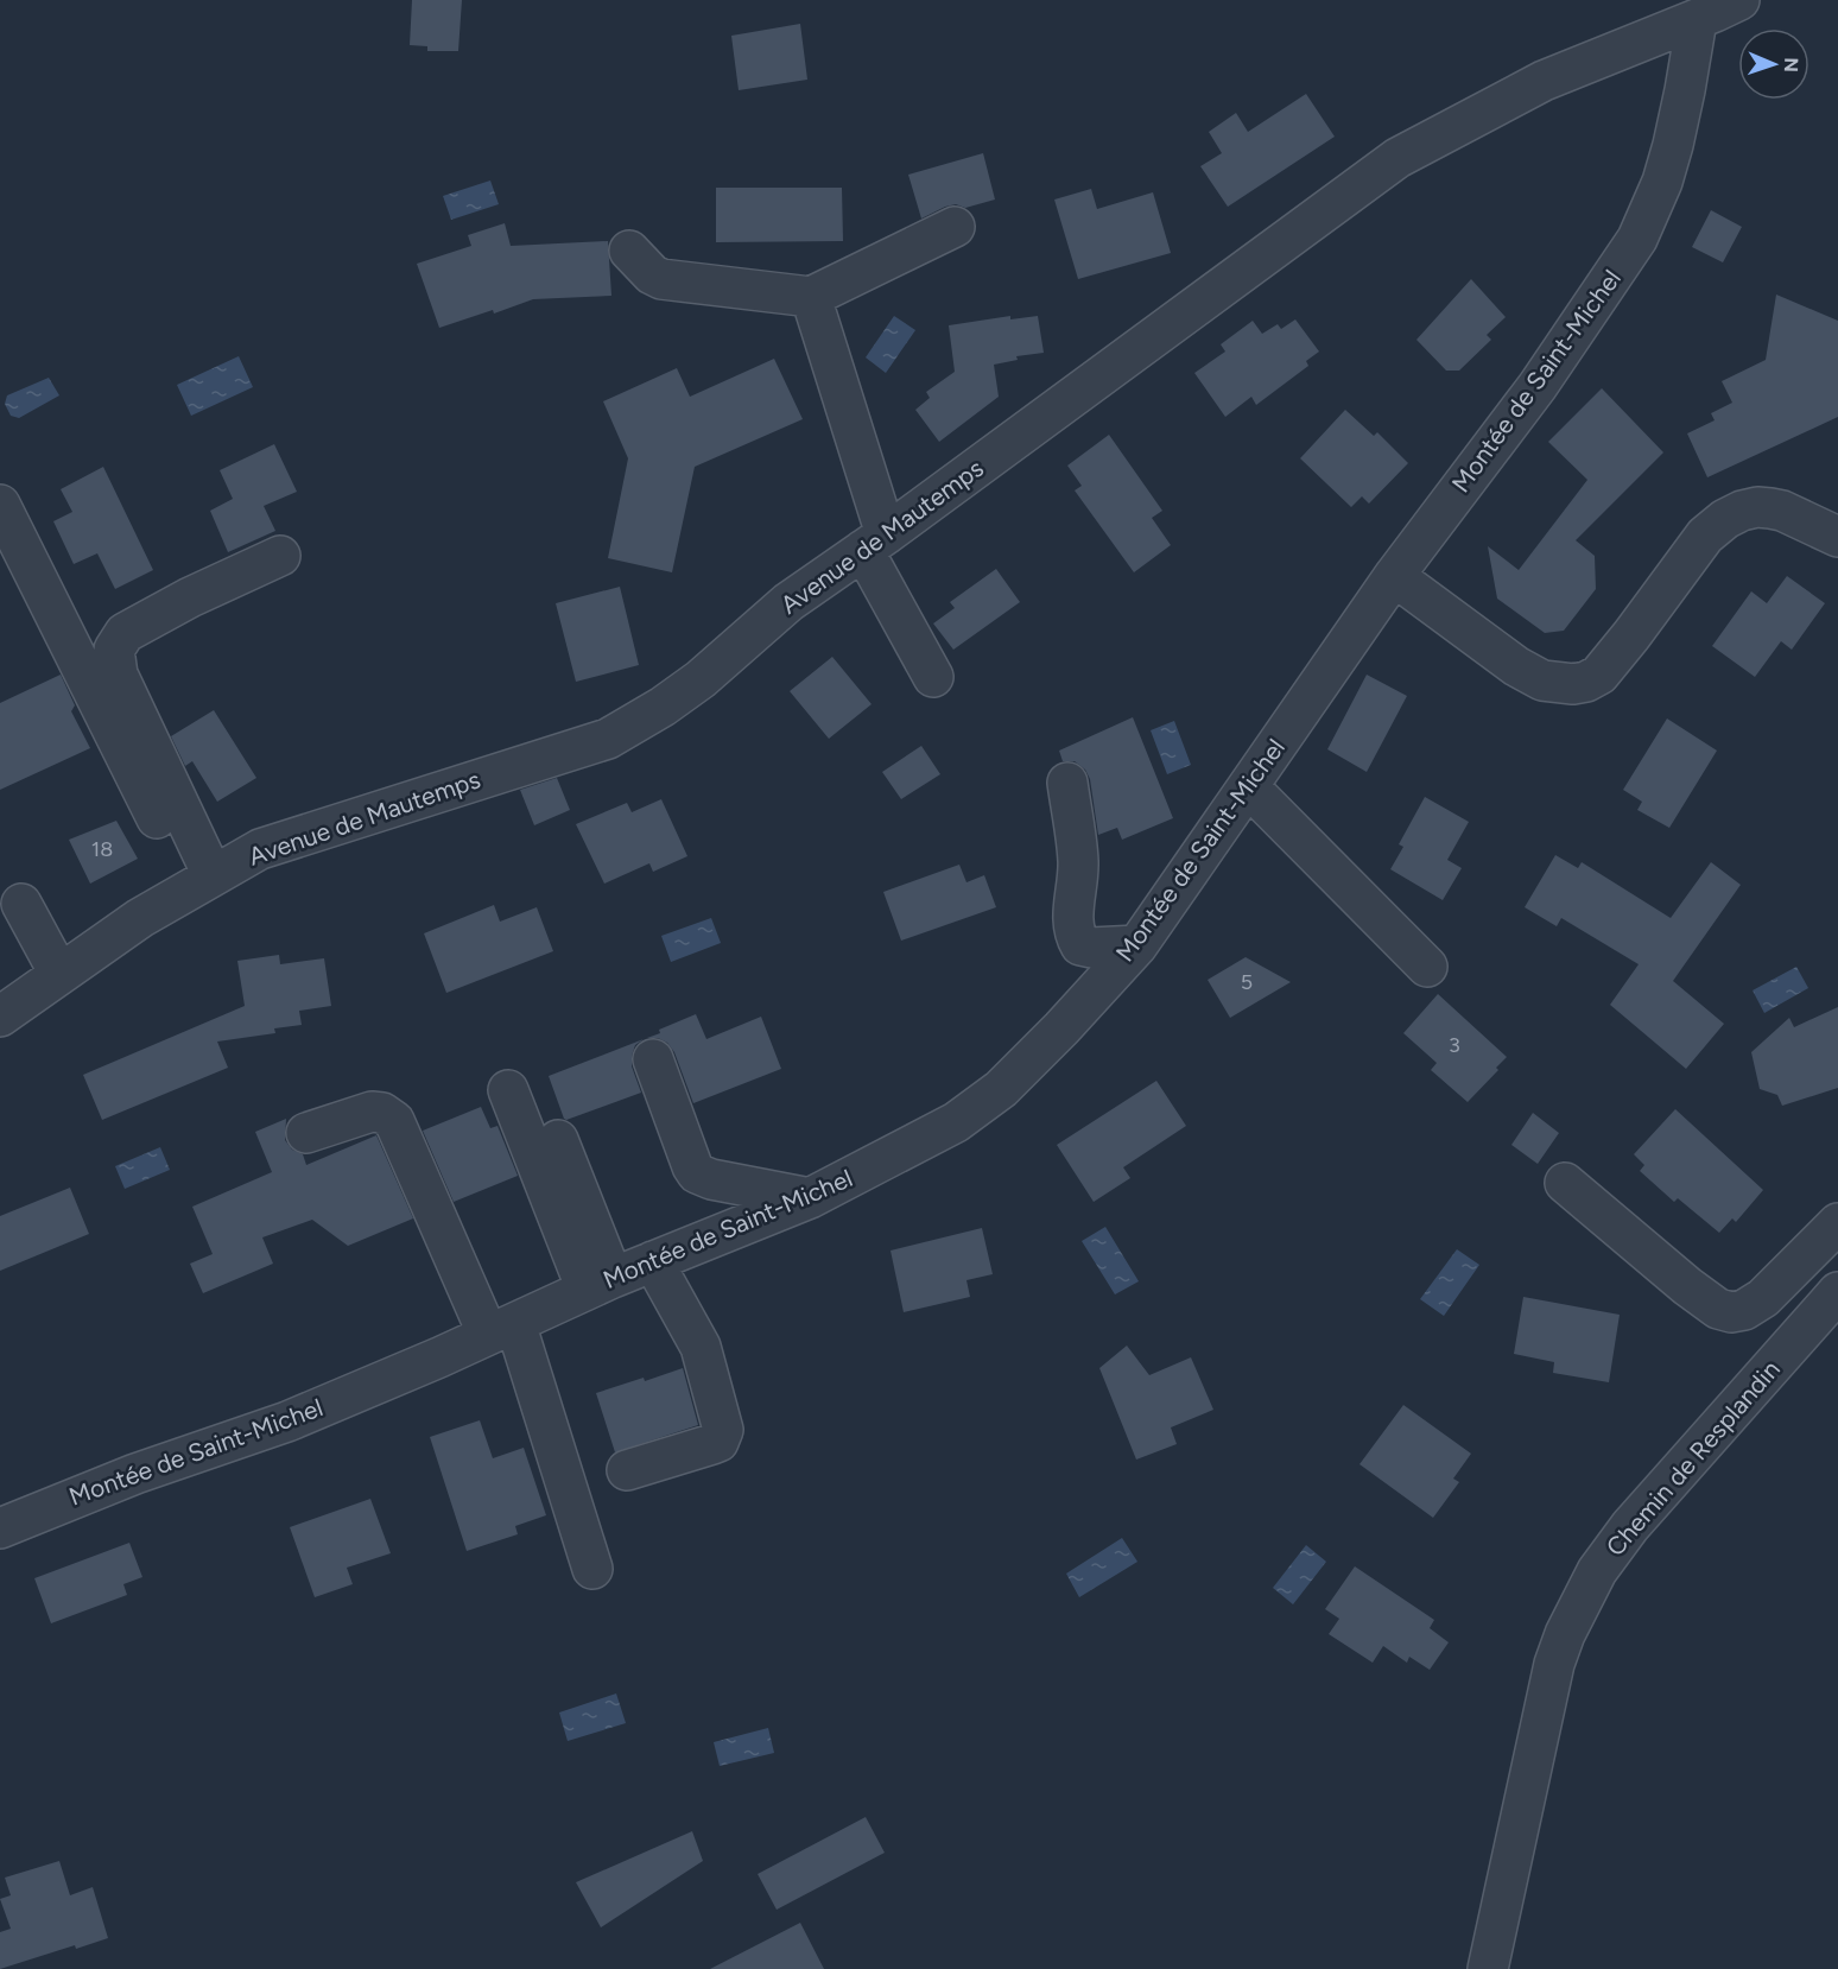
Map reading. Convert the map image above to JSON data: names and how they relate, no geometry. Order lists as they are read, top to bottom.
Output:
{
  "streets": {
    "street": ["Montée de Saint-Michel", "Avenue de Mautemps", "Chemin de Resplandin"]
  },
  "crossings": [
    ["Montée de Saint-Michel", "Avenue de Mautemps"]
  ],
  "house_numbers": ["18", "5", "3"],
  "north": "right"
}
